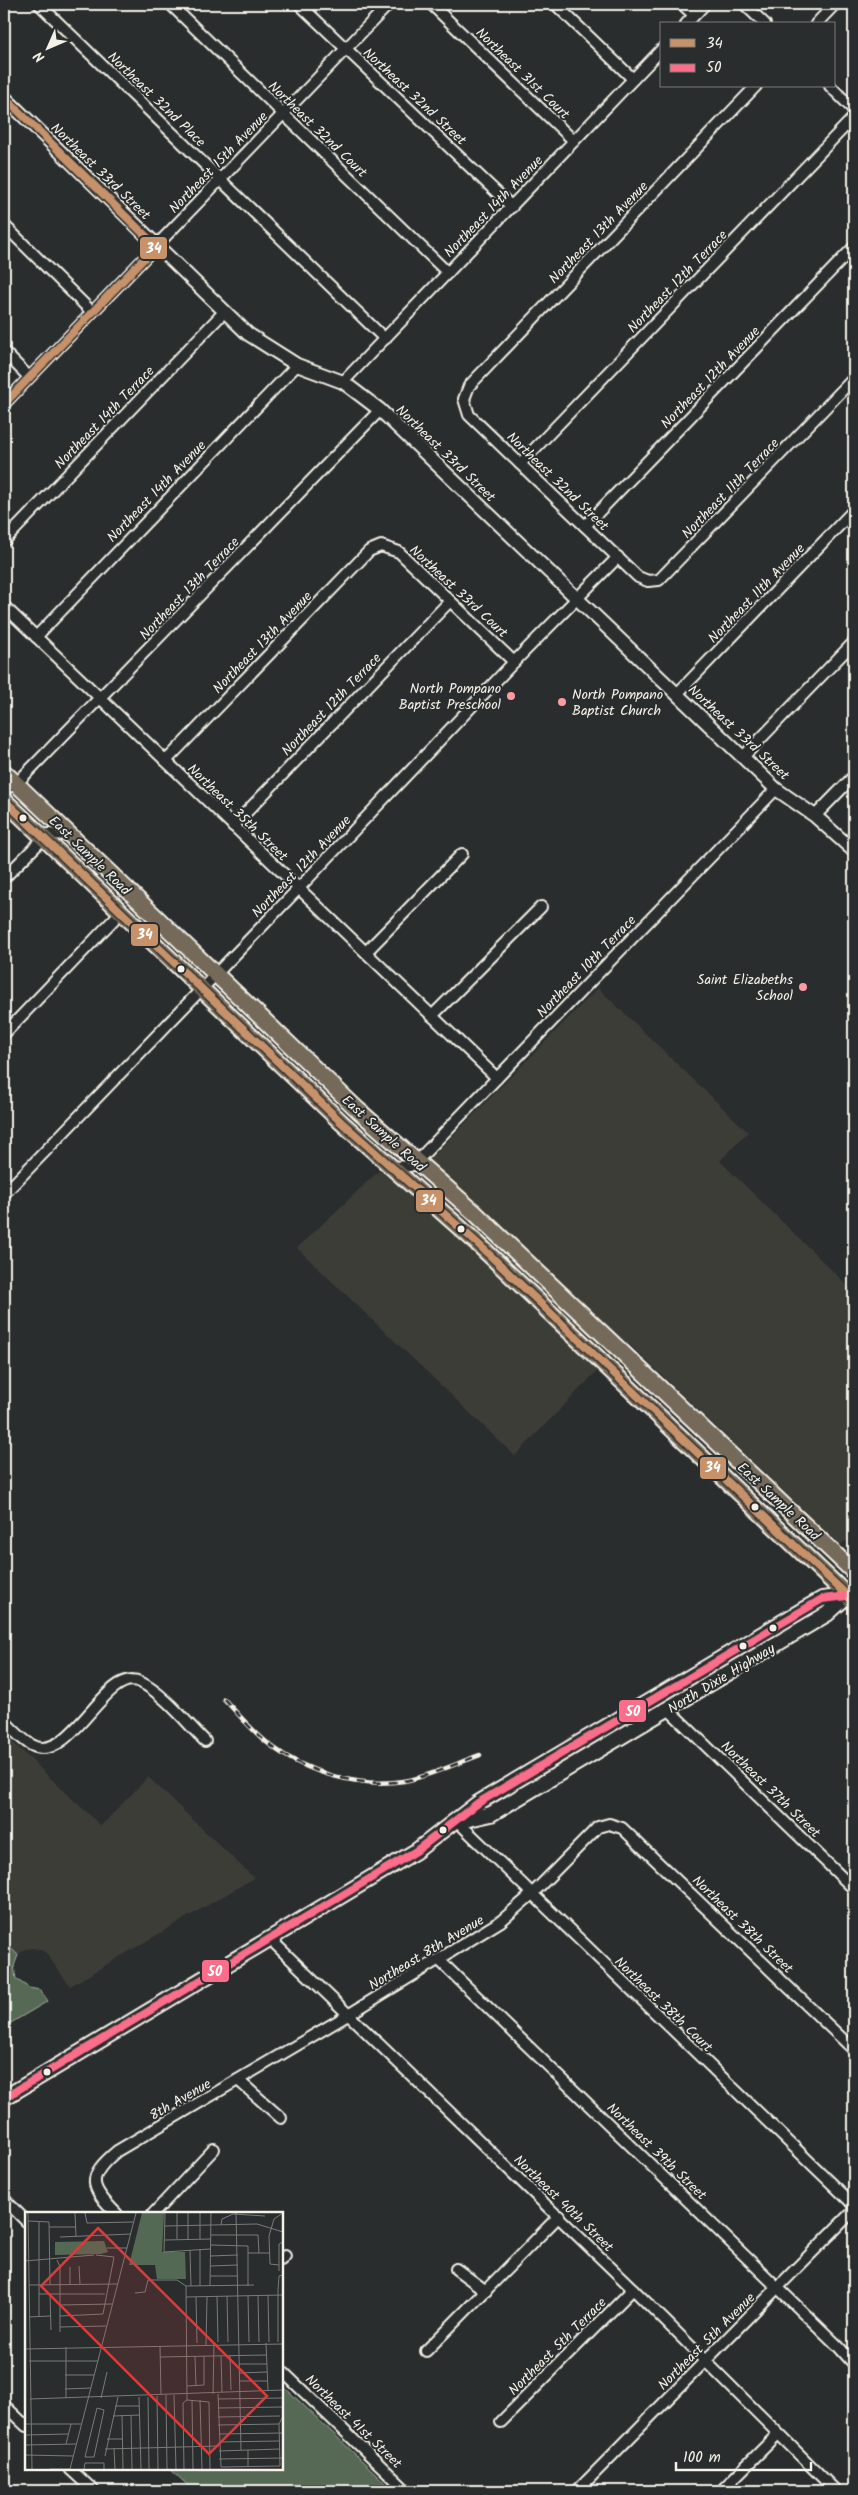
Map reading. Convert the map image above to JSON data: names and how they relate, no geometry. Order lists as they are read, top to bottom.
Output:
{
  "streets": {
    "main road": ["East Sample Road", "North Dixie Highway"],
    "street": [
      "Northeast 31st Court",
      "Northeast 32nd Street",
      "Northeast 32nd Place",
      "Northeast 32nd Court",
      "Northeast 15th Avenue",
      "Northeast 33rd Street",
      "Northeast 14th Avenue",
      "Northeast 13th Avenue",
      "Northeast 12th Terrace",
      "Northeast 12th Avenue",
      "Northeast 14th Terrace",
      "Northeast 11th Terrace",
      "Northeast 13th Terrace",
      "Northeast 33rd Court",
      "Northeast 11th Avenue",
      "Northeast 35th Street",
      "Northeast 10th Terrace",
      "Northeast 37th Street",
      "Northeast 38th Street",
      "Northeast 8th Avenue",
      "Northeast 38th Court",
      "8th Avenue",
      "Northeast 39th Street",
      "Northeast 40th Street",
      "Northeast 5th Avenue",
      "Northeast 5th Terrace",
      "Northeast 41st Street"
    ]
  },
  "crossings": [
    ["Northeast 31st Court", "Northeast 14th Avenue"],
    ["Northeast 32nd Street", "Northeast 15th Avenue"],
    ["Northeast 32nd Street", "Northeast 14th Avenue"],
    ["Northeast 32nd Street", "Northeast 13th Avenue"],
    ["Northeast 32nd Street", "Northeast 12th Terrace"],
    ["Northeast 32nd Street", "Northeast 12th Avenue"],
    ["Northeast 32nd Street", "Northeast 11th Terrace"],
    ["Northeast 32nd Place", "Northeast 15th Avenue"],
    ["Northeast 32nd Place", "Northeast 14th Avenue"],
    ["Northeast 32nd Court", "Northeast 15th Avenue"],
    ["Northeast 32nd Court", "Northeast 14th Avenue"],
    ["Northeast 15th Avenue", "Northeast 33rd Street"],
    ["Northeast 33rd Street", "Northeast 14th Avenue"],
    ["Northeast 33rd Street", "Northeast 12th Avenue"],
    ["Northeast 33rd Street", "Northeast 14th Terrace"],
    ["Northeast 33rd Street", "Northeast 13th Terrace"],
    ["Northeast 33rd Street", "Northeast 11th Avenue"],
    ["Northeast 33rd Street", "Northeast 10th Terrace"],
    ["Northeast 14th Avenue", "Northeast 35th Street"],
    ["Northeast 13th Avenue", "Northeast 33rd Court"],
    ["Northeast 13th Avenue", "Northeast 35th Street"],
    ["Northeast 12th Terrace", "Northeast 33rd Court"],
    ["Northeast 12th Terrace", "Northeast 35th Street"],
    ["Northeast 12th Avenue", "Northeast 11th Terrace"],
    ["Northeast 12th Avenue", "Northeast 33rd Court"],
    ["Northeast 12th Avenue", "Northeast 35th Street"],
    ["Northeast 12th Avenue", "East Sample Road"],
    ["Northeast 13th Terrace", "Northeast 35th Street"],
    ["Northeast 13th Terrace", "East Sample Road"],
    ["Northeast 35th Street", "Northeast 10th Terrace"],
    ["East Sample Road", "Northeast 10th Terrace"],
    ["East Sample Road", "North Dixie Highway"],
    ["North Dixie Highway", "Northeast 37th Street"],
    ["North Dixie Highway", "Northeast 38th Court"],
    ["North Dixie Highway", "Northeast 40th Street"],
    ["Northeast 38th Street", "Northeast 8th Avenue"],
    ["Northeast 8th Avenue", "Northeast 38th Court"],
    ["Northeast 8th Avenue", "8th Avenue"],
    ["Northeast 8th Avenue", "Northeast 39th Street"],
    ["Northeast 8th Avenue", "Northeast 40th Street"],
    ["Northeast 39th Street", "Northeast 5th Avenue"],
    ["Northeast 40th Street", "Northeast 5th Avenue"],
    ["Northeast 40th Street", "Northeast 5th Terrace"]
  ],
  "places": ["North Pompano Baptist Preschool", "North Pompano Baptist Church", "Saint Elizabeths School"],
  "lines": ["transit line 34", "transit line 50"],
  "legend": ["34", "50"],
  "scale_bar": "100 m",
  "north": "bottom left"
}
